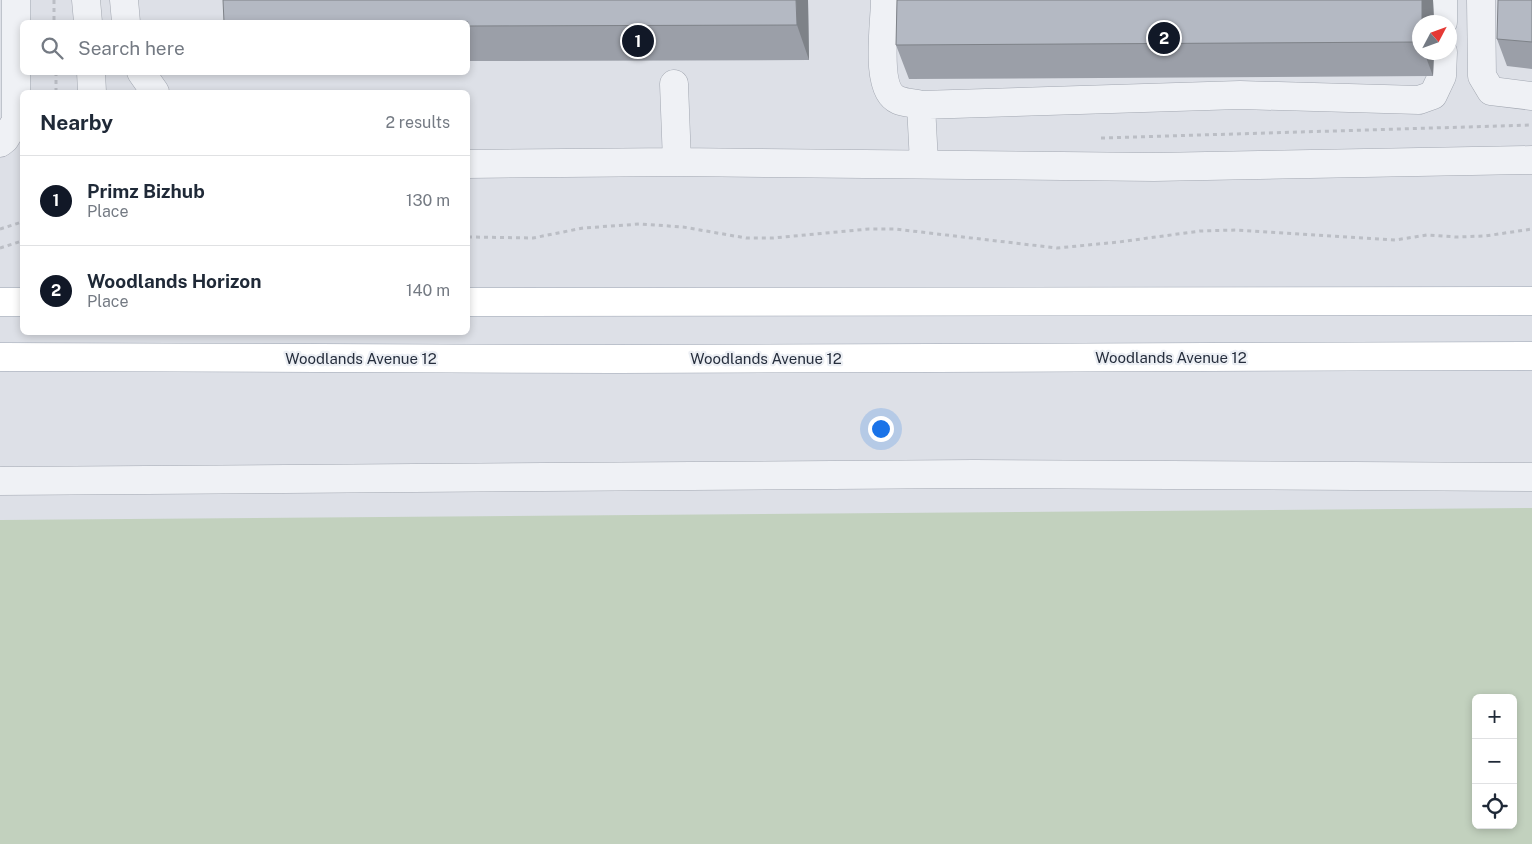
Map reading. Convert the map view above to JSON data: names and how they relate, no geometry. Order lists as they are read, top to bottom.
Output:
{
  "streets": {
    "main road": ["Woodlands Avenue 12"]
  },
  "north": "top right",
  "page": {
    "pins": ["2", "1"],
    "search": "Search here",
    "heading": ["Nearby", "2 results"],
    "list": [
      {
        "mark": "1",
        "name": "Primz Bizhub",
        "note": "Place",
        "value": "130 m"
      },
      {
        "mark": "2",
        "name": "Woodlands Horizon",
        "note": "Place",
        "value": "140 m"
      }
    ],
    "map_buttons": ["+", "−"]
  }
}
